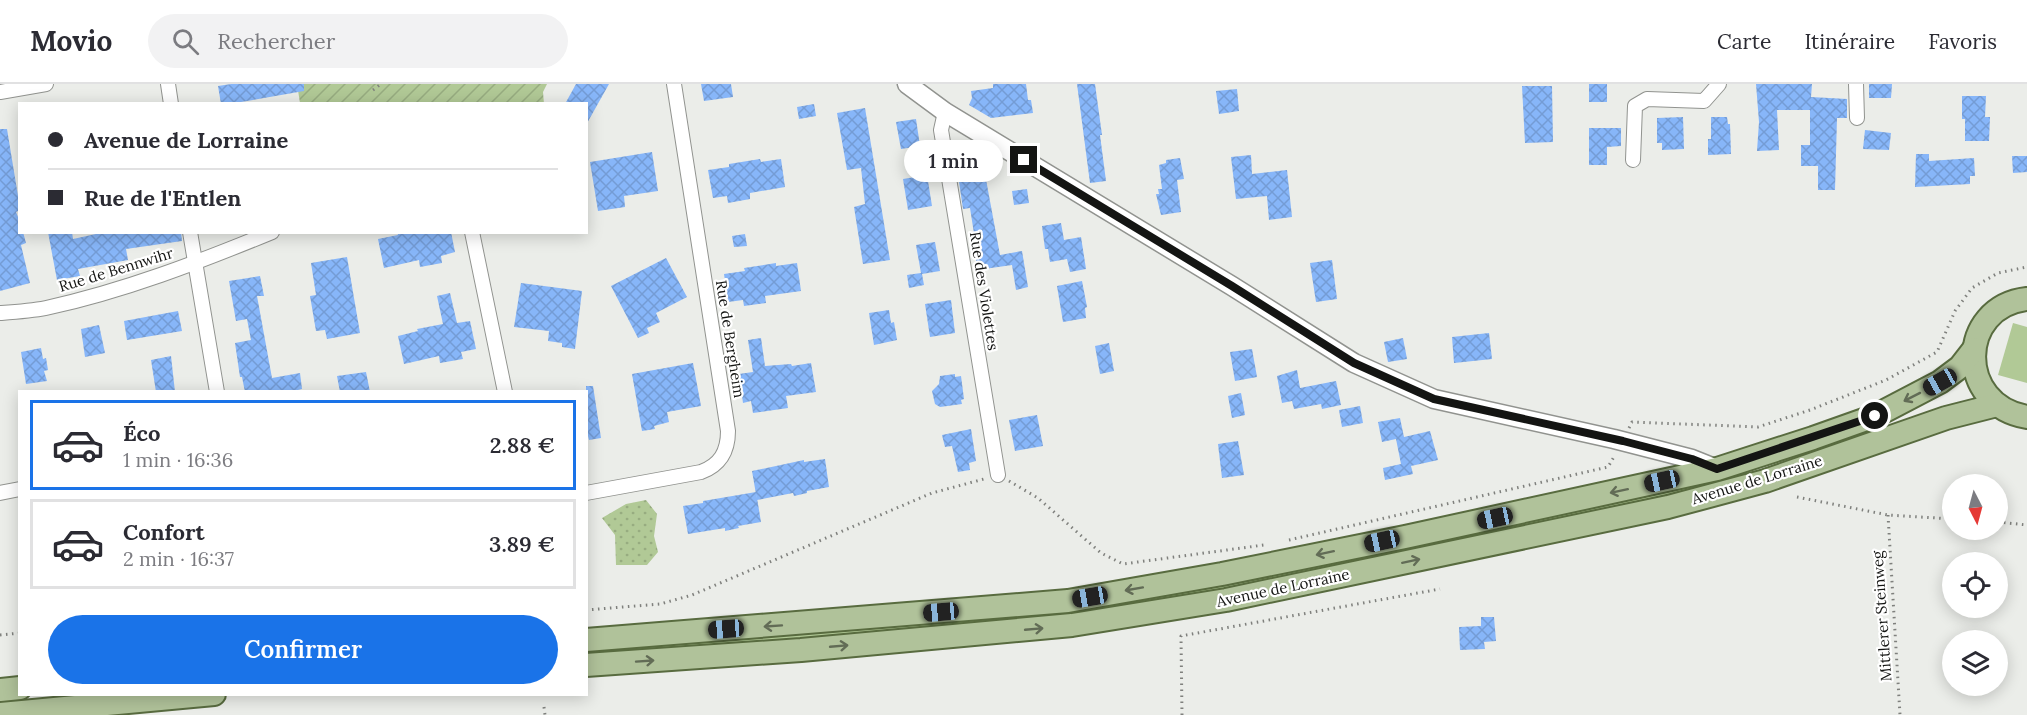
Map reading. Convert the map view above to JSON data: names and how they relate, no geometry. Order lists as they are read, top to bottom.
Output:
{
  "streets": {
    "main road": ["Avenue de Lorraine"],
    "street": ["Rue de Bennwihr", "Rue des Violettes", "Rue de Bergheim"],
    "path": ["Mittlerer Steinweg"]
  },
  "north": "bottom",
  "page": {
    "header": "Movio",
    "search": "Rechercher",
    "nav": ["Carte", "Itinéraire", "Favoris"],
    "banner": ["Avenue de Lorraine", "Rue de l'Entlen"],
    "bubble": "1 min",
    "list": [
      {
        "name": "Éco",
        "note": "1 min · 16:36",
        "value": "2.88 €"
      },
      {
        "name": "Confort",
        "note": "2 min · 16:37",
        "value": "3.89 €"
      }
    ],
    "buttons": "Confirmer"
  }
}
